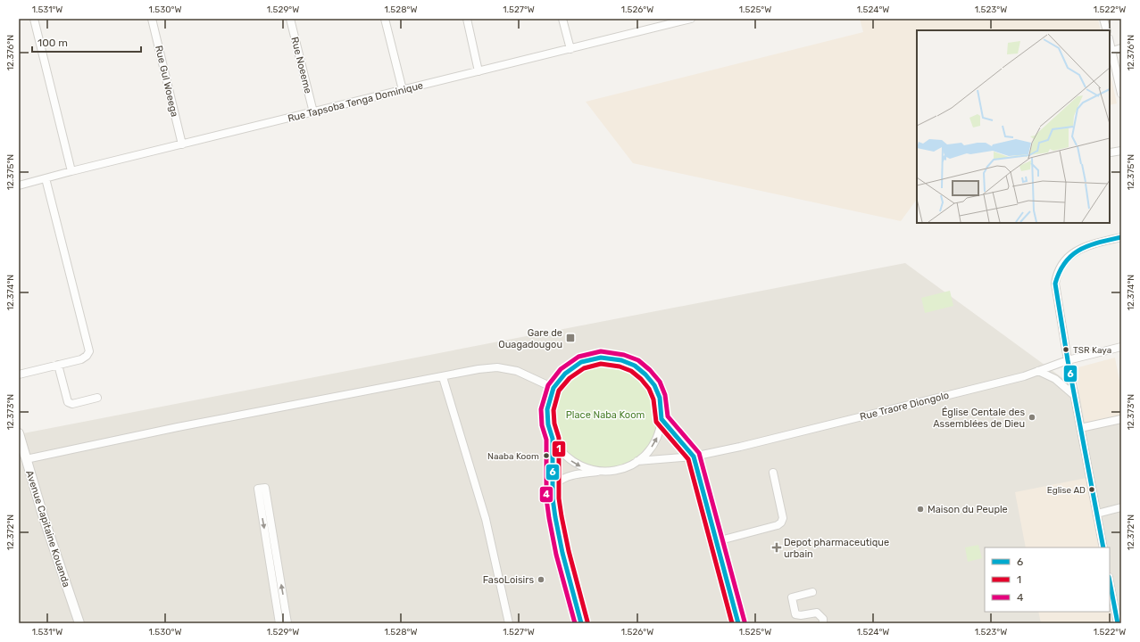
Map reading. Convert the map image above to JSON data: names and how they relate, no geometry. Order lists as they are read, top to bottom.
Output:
{
  "streets": {
    "street": [
      "Rue Noeeme",
      "Rue Gul Woeega",
      "Rue Tapsoba Tenga Dominique",
      "Rue Traore Diongolo",
      "Avenue Capitaine Kouanda"
    ]
  },
  "crossings": [
    ["Rue Noeeme", "Rue Tapsoba Tenga Dominique"],
    ["Rue Gul Woeega", "Rue Tapsoba Tenga Dominique"]
  ],
  "parks": ["Place Naba Koom"],
  "places": {
    "transit": ["Gare de Ouagadougou"],
    "other": [
      "TSR Kaya",
      "Église Centale des Assemblées de Dieu",
      "Naaba Koom",
      "Eglise AD",
      "Maison du Peuple",
      "FasoLoisirs"
    ],
    "health": ["Depot pharmaceutique urbain"]
  },
  "lines": ["transit line 6", "transit line 4", "transit line 1"],
  "legend": ["6", "1", "4"],
  "scale_bar": "100 m",
  "coordinates": [
    "1.531°W",
    "1.530°W",
    "1.529°W",
    "1.528°W",
    "1.527°W",
    "1.526°W",
    "1.525°W",
    "1.524°W",
    "1.523°W",
    "1.522°W",
    "12.376°N",
    "12.375°N",
    "12.374°N",
    "12.373°N",
    "12.372°N"
  ]
}
